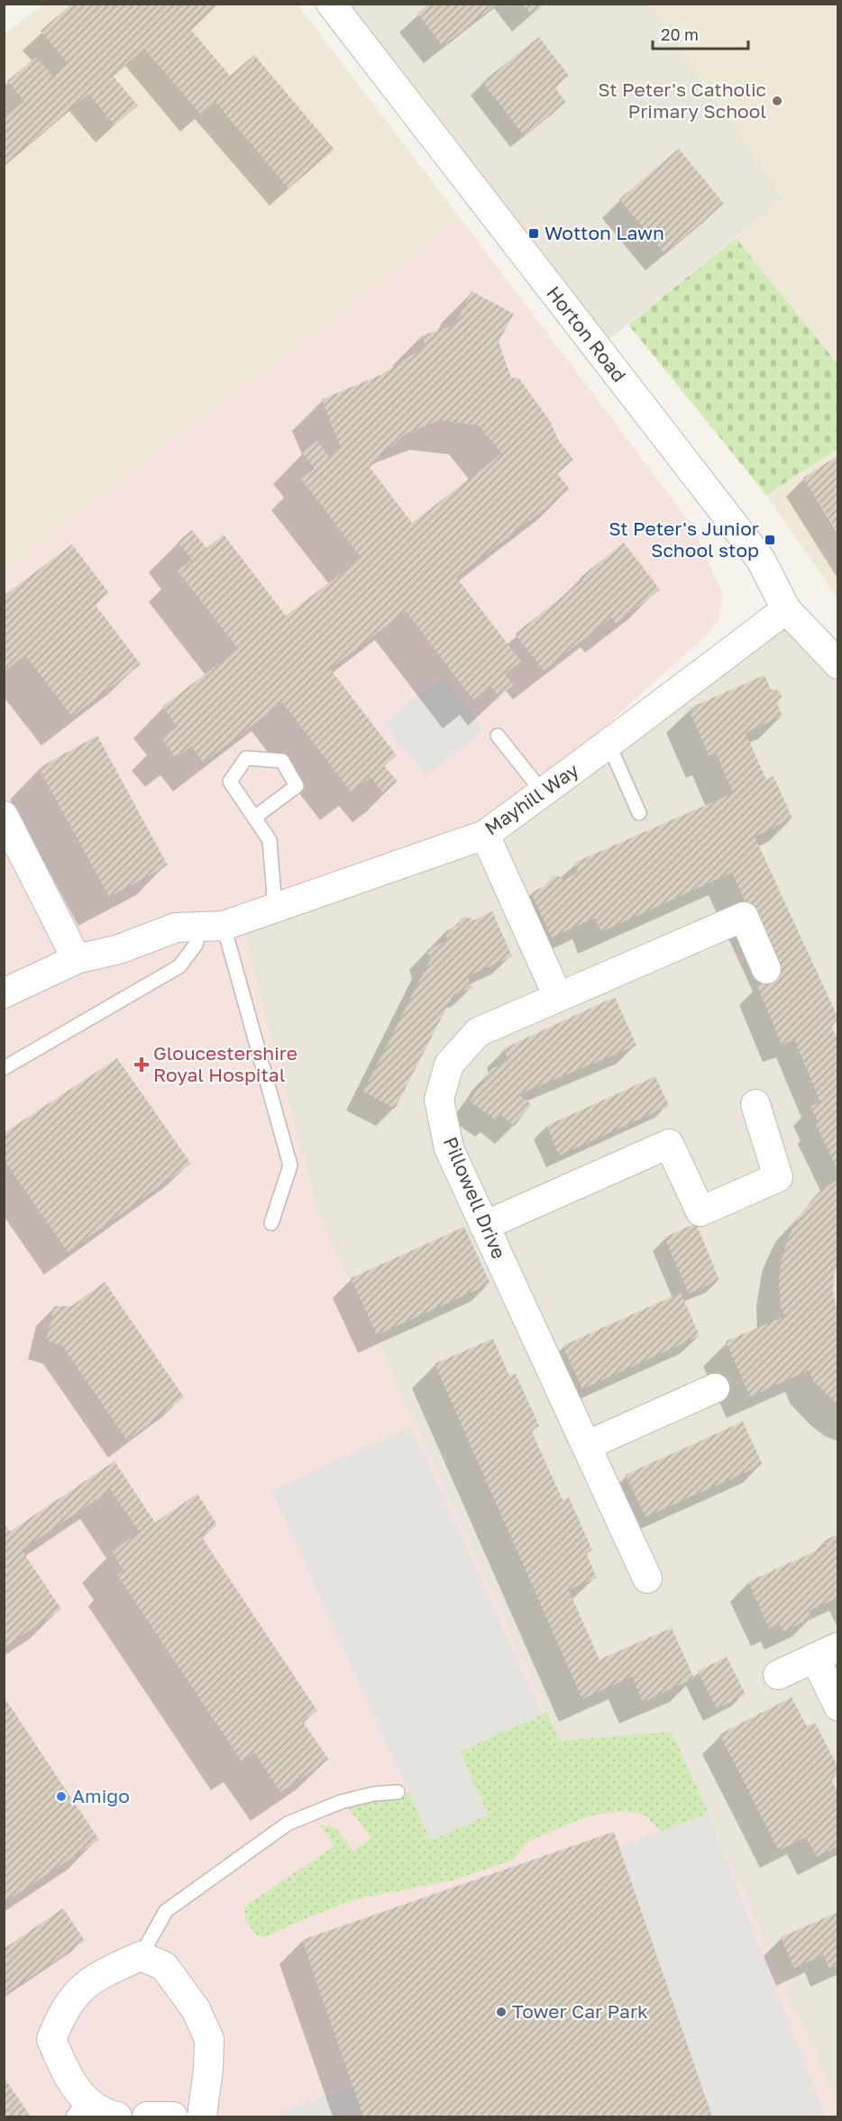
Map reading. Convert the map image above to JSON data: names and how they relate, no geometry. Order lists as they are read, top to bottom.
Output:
{
  "streets": {
    "street": ["Horton Road", "Mayhill Way", "Pillowell Drive"]
  },
  "crossings": [
    ["Horton Road", "Mayhill Way"]
  ],
  "places": {
    "other": ["St Peter's Catholic Primary School", "Amigo", "Tower Car Park"],
    "transit": ["Wotton Lawn", "St Peter's Junior School stop"],
    "health": ["Gloucestershire Royal Hospital"]
  },
  "scale_bar": "20 m"
}
